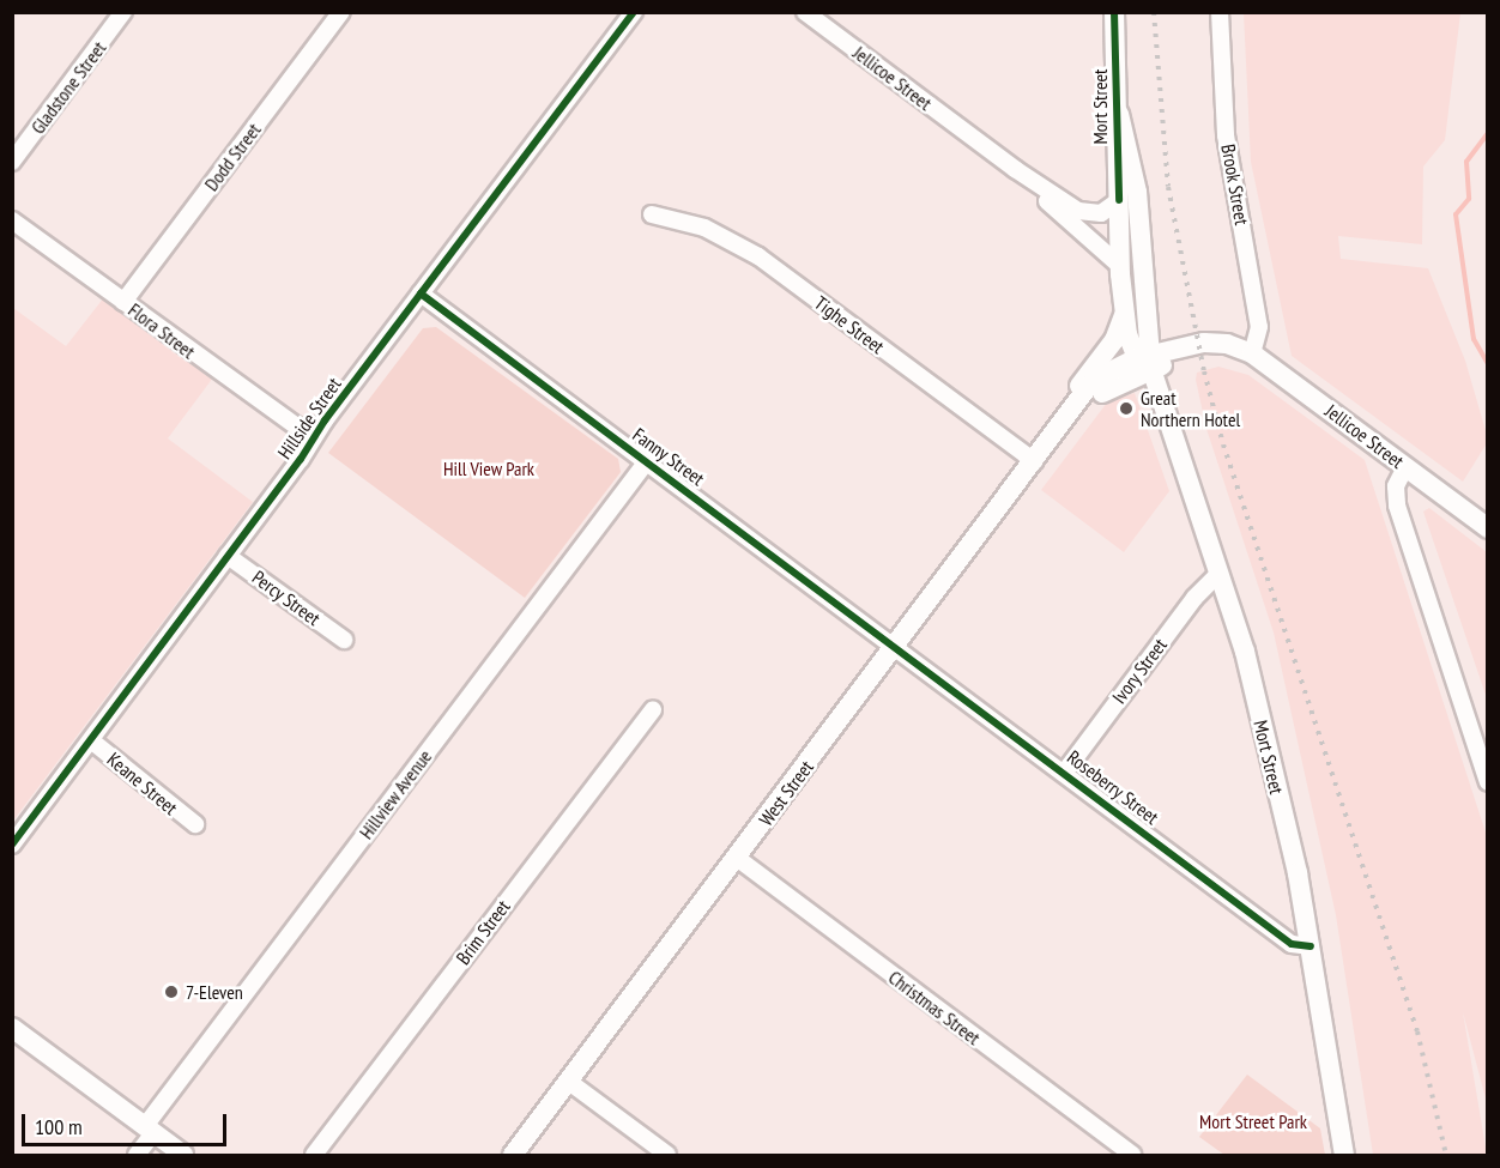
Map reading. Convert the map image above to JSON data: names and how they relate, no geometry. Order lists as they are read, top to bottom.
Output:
{
  "streets": {
    "main road": ["Jellicoe Street", "Mort Street", "West Street"],
    "street": [
      "Gladstone Street",
      "Dodd Street",
      "Brook Street",
      "Tighe Street",
      "Flora Street",
      "Hillside Street",
      "Fanny Street",
      "Percy Street",
      "Ivory Street",
      "Keane Street",
      "Roseberry Street",
      "Hillview Avenue",
      "Brim Street",
      "Christmas Street"
    ]
  },
  "crossings": [
    ["Jellicoe Street", "Mort Street"],
    ["Jellicoe Street", "Brook Street"],
    ["Mort Street", "Ivory Street"],
    ["Mort Street", "Roseberry Street"],
    ["Mort Street", "West Street"],
    ["Dodd Street", "Flora Street"],
    ["Tighe Street", "West Street"],
    ["Flora Street", "Hillside Street"],
    ["Hillside Street", "Fanny Street"],
    ["Hillside Street", "Percy Street"],
    ["Hillside Street", "Keane Street"],
    ["Fanny Street", "Roseberry Street"],
    ["Fanny Street", "West Street"],
    ["Fanny Street", "Hillview Avenue"],
    ["Ivory Street", "Roseberry Street"],
    ["Roseberry Street", "West Street"],
    ["West Street", "Christmas Street"]
  ],
  "parks": ["Hill View Park", "Mort Street Park"],
  "places": ["Great Northern Hotel", "7-Eleven"],
  "scale_bar": "100 m"
}
